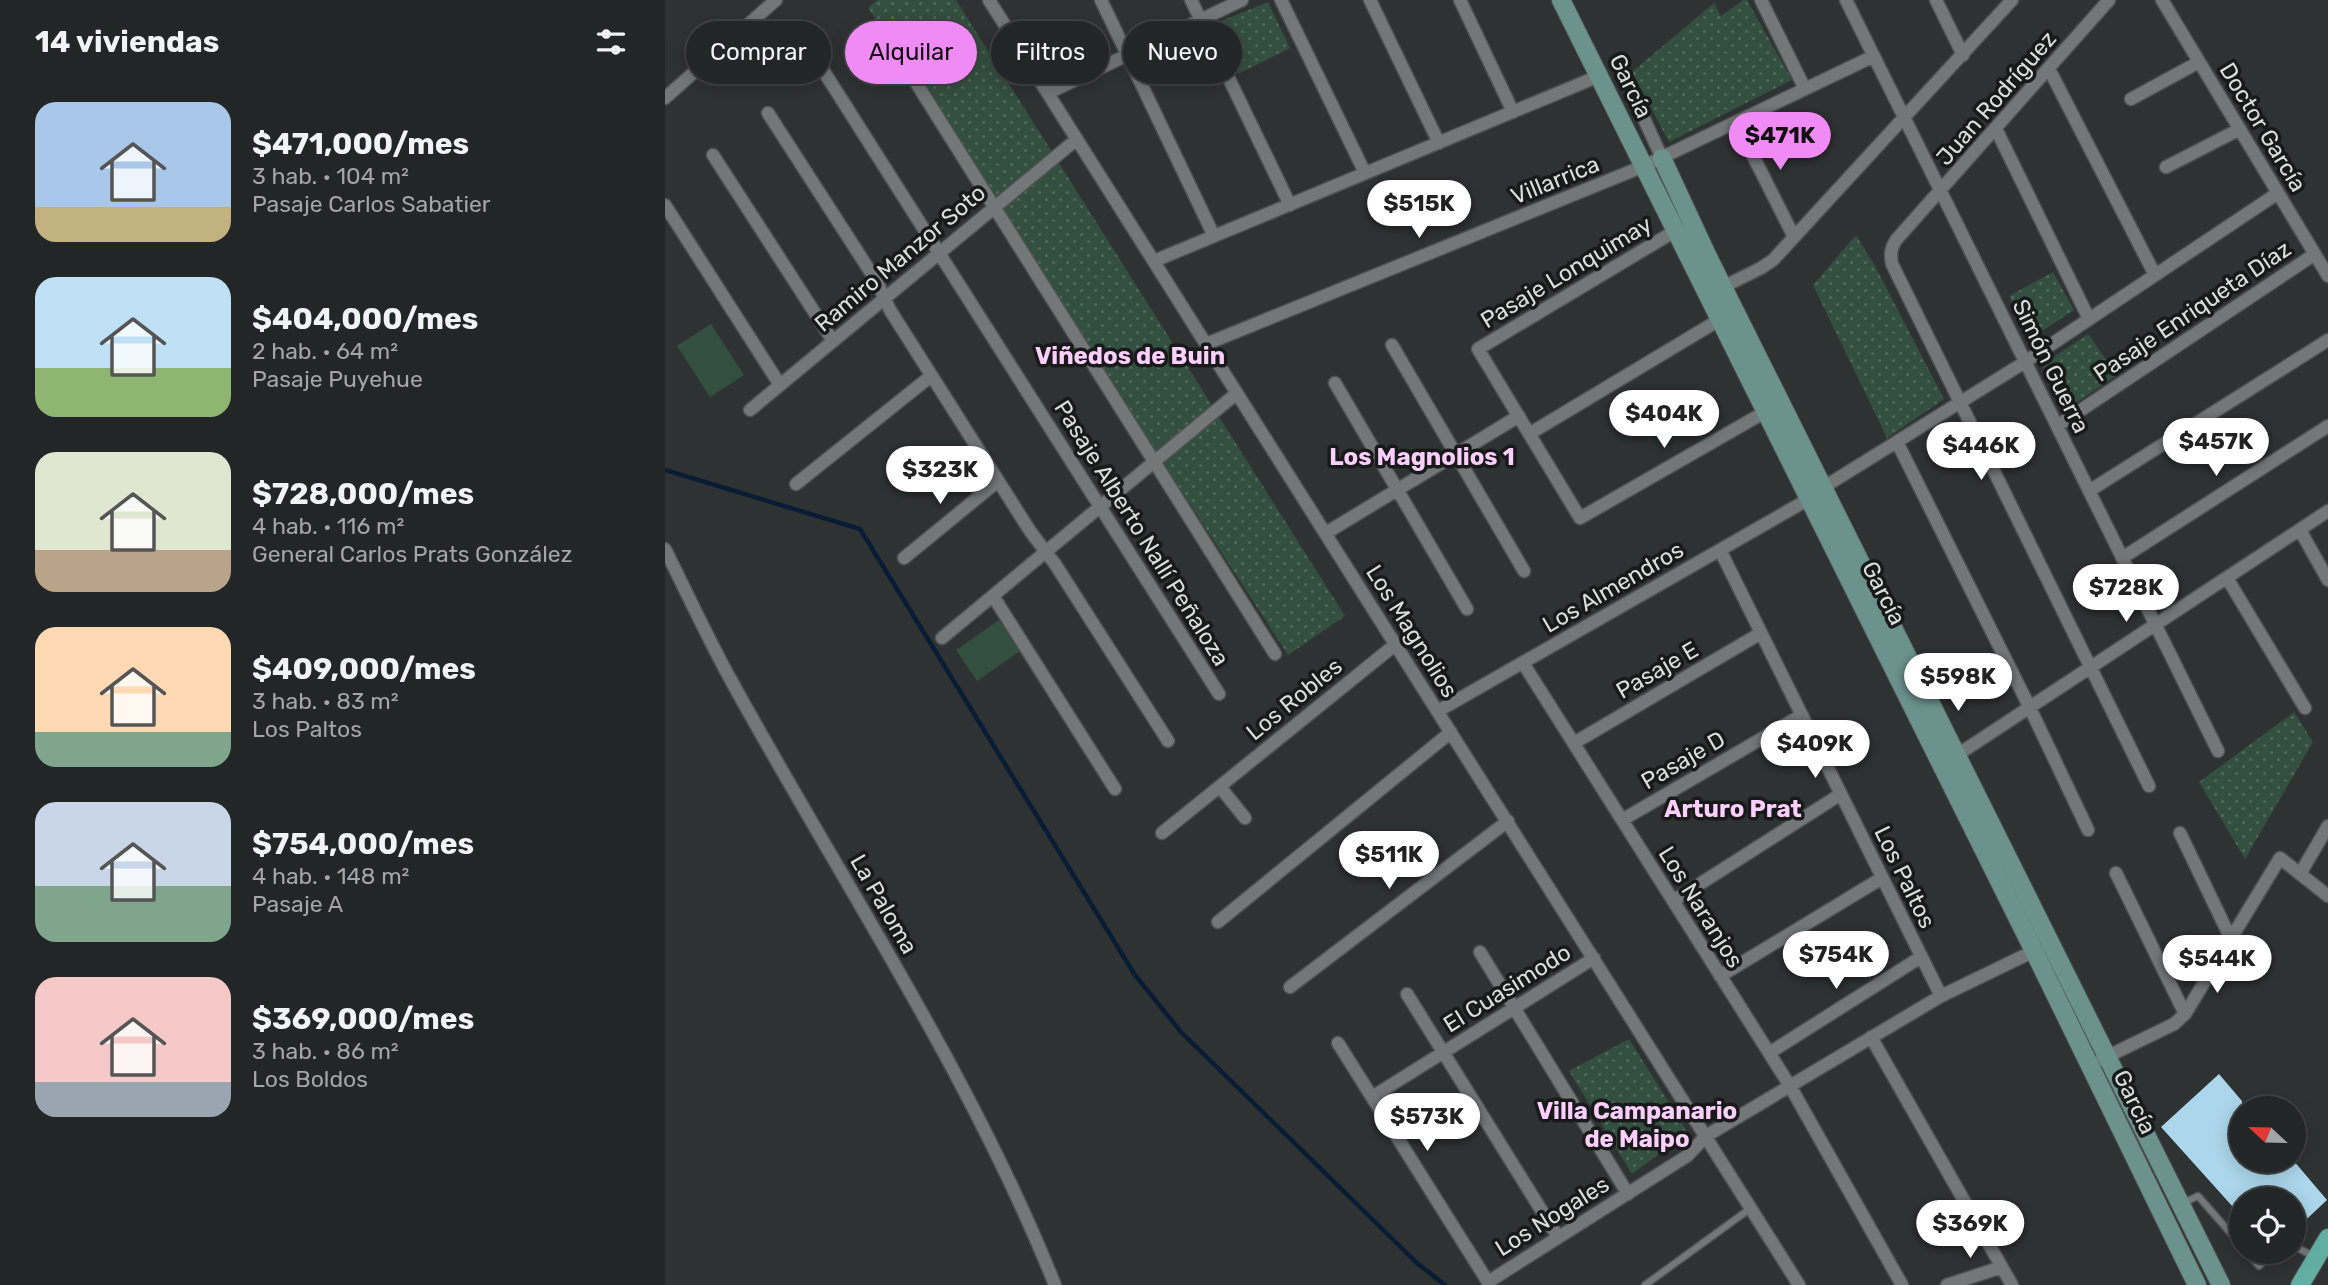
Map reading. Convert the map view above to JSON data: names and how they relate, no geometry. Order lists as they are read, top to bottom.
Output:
{
  "streets": {
    "street": [
      "García",
      "Juan Rodríguez",
      "Doctor García",
      "Villarrica",
      "Ramiro Manzor Soto",
      "Pasaje Lonquimay",
      "Pasaje Enriqueta Díaz",
      "Simón Guerra",
      "Pasaje Alberto Nallí Peñaloza",
      "Los Almendros",
      "Los Magnolios",
      "Pasaje E",
      "Los Robles",
      "Pasaje D",
      "Los Paltos",
      "La Paloma",
      "Los Naranjos",
      "El Cuasimodo",
      "Los Nogales"
    ]
  },
  "crossings": [
    ["García", "Villarrica"],
    ["García", "Pasaje Lonquimay"],
    ["García", "Los Almendros"],
    ["García", "Los Nogales"],
    ["Juan Rodríguez", "Simón Guerra"],
    ["Doctor García", "Pasaje Enriqueta Díaz"],
    ["Villarrica", "Simón Guerra"],
    ["Villarrica", "Los Magnolios"],
    ["Ramiro Manzor Soto", "Pasaje Alberto Nallí Peñaloza"],
    ["Ramiro Manzor Soto", "Los Magnolios"],
    ["Pasaje Enriqueta Díaz", "Simón Guerra"],
    ["Los Almendros", "Los Magnolios"],
    ["Los Almendros", "Los Paltos"],
    ["Los Almendros", "Los Naranjos"],
    ["Los Magnolios", "Los Robles"],
    ["Los Magnolios", "El Cuasimodo"],
    ["Los Magnolios", "Los Nogales"],
    ["Pasaje E", "Los Paltos"],
    ["Pasaje E", "Los Naranjos"],
    ["Pasaje D", "Los Paltos"],
    ["Pasaje D", "Los Naranjos"],
    ["Los Paltos", "Los Nogales"],
    ["Los Naranjos", "Los Nogales"],
    ["El Cuasimodo", "Los Nogales"]
  ],
  "districts": [
    "Viñedos de Buin",
    "Los Magnolios 1",
    "Arturo Prat",
    "Villa Campanario de Maipo"
  ],
  "north": "left",
  "page": {
    "heading": "14 viviendas",
    "chip": [
      "Comprar",
      "Alquilar",
      "Filtros",
      "Nuevo"
    ],
    "list": [
      {
        "name": "$471,000/mes",
        "note": "3 hab. · 104 m² · Pasaje Carlos Sabatier"
      },
      {
        "name": "$404,000/mes",
        "note": "2 hab. · 64 m² · Pasaje Puyehue"
      },
      {
        "name": "$728,000/mes",
        "note": "4 hab. · 116 m² · General Carlos Prats González"
      },
      {
        "name": "$409,000/mes",
        "note": "3 hab. · 83 m² · Los Paltos"
      },
      {
        "name": "$754,000/mes",
        "note": "4 hab. · 148 m² · Pasaje A"
      },
      {
        "name": "$369,000/mes",
        "note": "3 hab. · 86 m² · Los Boldos"
      }
    ],
    "price": [
      "$471K",
      "$515K",
      "$404K",
      "$457K",
      "$446K",
      "$323K",
      "$728K",
      "$598K",
      "$409K",
      "$511K",
      "$754K",
      "$544K",
      "$573K",
      "$369K"
    ]
  }
}
